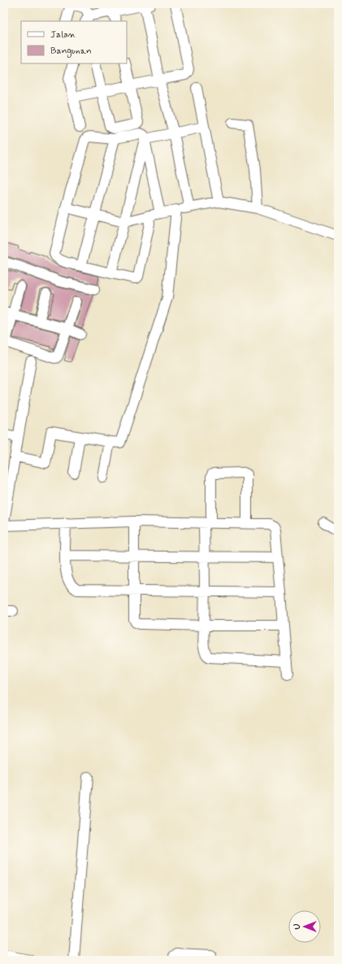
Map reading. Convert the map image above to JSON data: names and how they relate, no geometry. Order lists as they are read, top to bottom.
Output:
{
  "legend": ["Jalan", "Bangunan"],
  "north": "left"
}
